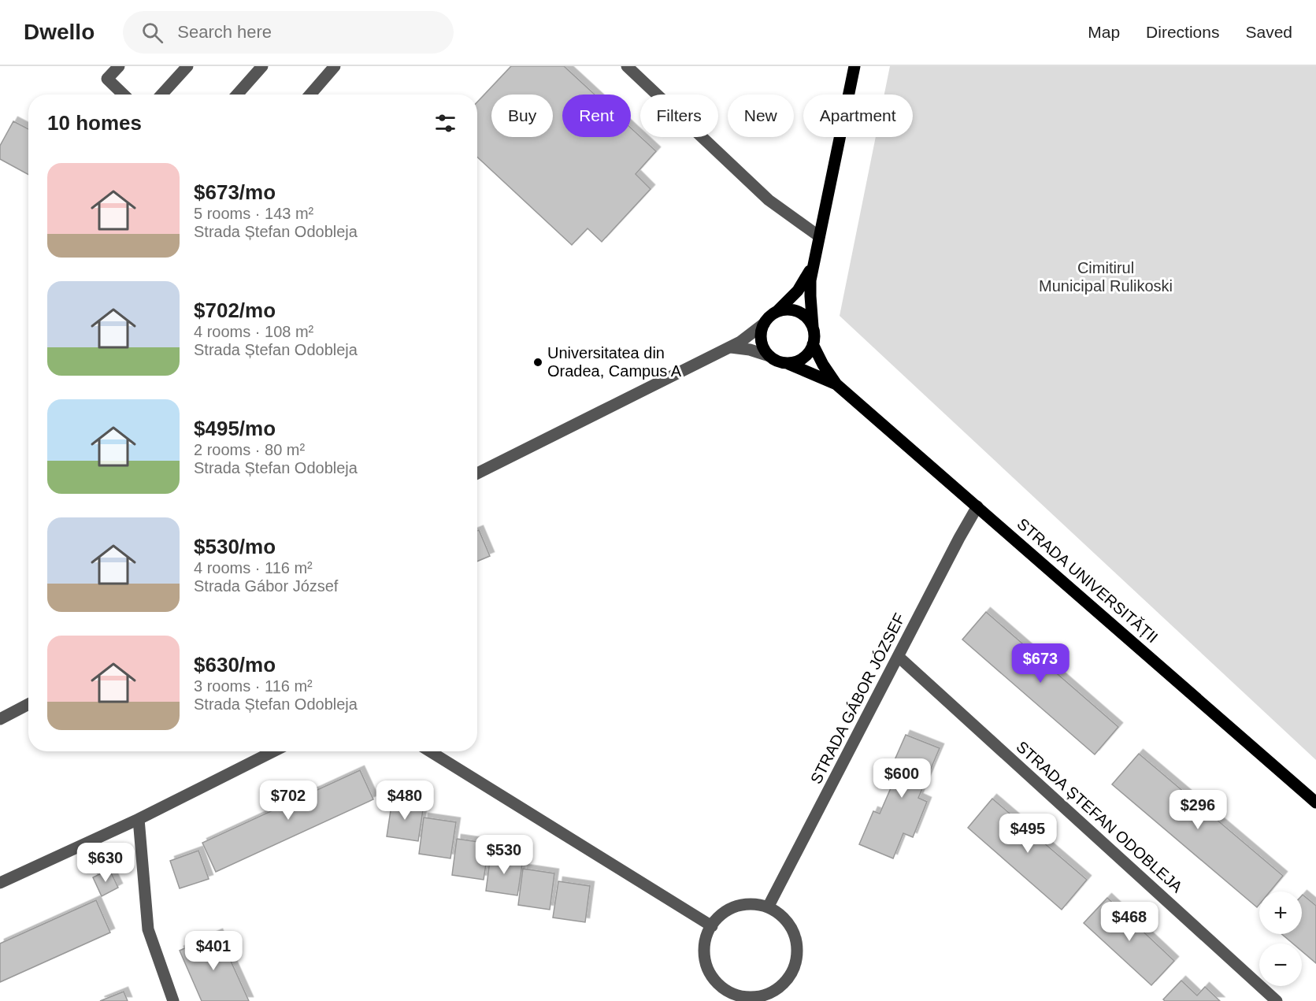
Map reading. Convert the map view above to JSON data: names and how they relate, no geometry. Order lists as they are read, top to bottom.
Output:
{
  "streets": {
    "main road": ["STRADA UNIVERSITĂȚII"],
    "street": ["STRADA GÁBOR JÓZSEF", "STRADA ȘTEFAN ODOBLEJA"]
  },
  "crossings": [
    ["STRADA UNIVERSITĂȚII", "STRADA GÁBOR JÓZSEF"],
    ["STRADA GÁBOR JÓZSEF", "STRADA ȘTEFAN ODOBLEJA"]
  ],
  "parks": ["Cimitirul Municipal Rulikoski"],
  "places": ["Universitatea din Oradea, Campus A"],
  "page": {
    "header": "Dwello",
    "search": "Search here",
    "nav": ["Map", "Directions", "Saved"],
    "chip": [
      "Buy",
      "Rent",
      "Filters",
      "New",
      "Apartment"
    ],
    "heading": "10 homes",
    "list": [
      {
        "name": "$673/mo",
        "note": "5 rooms · 143 m² · Strada Ștefan Odobleja"
      },
      {
        "name": "$702/mo",
        "note": "4 rooms · 108 m² · Strada Ștefan Odobleja"
      },
      {
        "name": "$495/mo",
        "note": "2 rooms · 80 m² · Strada Ștefan Odobleja"
      },
      {
        "name": "$530/mo",
        "note": "4 rooms · 116 m² · Strada Gábor József"
      },
      {
        "name": "$630/mo",
        "note": "3 rooms · 116 m² · Strada Ștefan Odobleja"
      }
    ],
    "price": [
      "$673",
      "$600",
      "$702",
      "$480",
      "$296",
      "$495",
      "$530",
      "$630",
      "$468",
      "$401"
    ],
    "map_buttons": ["+", "−"]
  }
}
